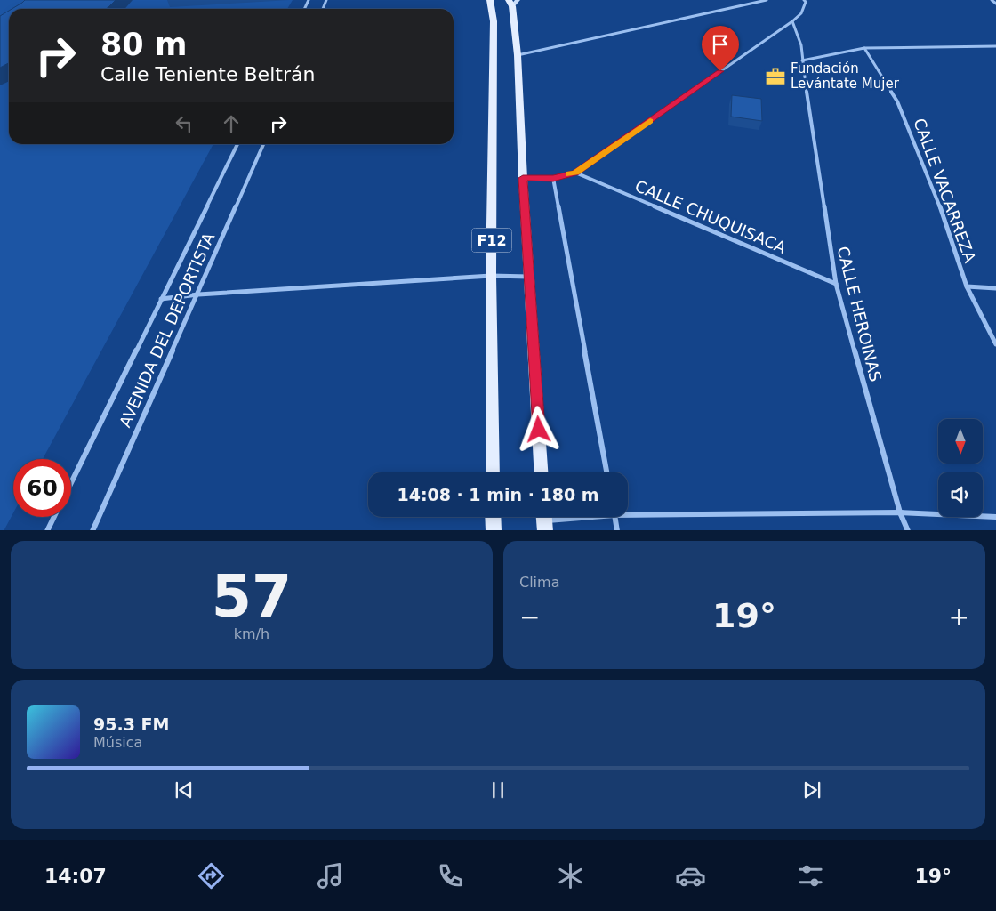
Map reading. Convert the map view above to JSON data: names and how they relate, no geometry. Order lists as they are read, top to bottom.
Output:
{
  "streets": {
    "main road": ["F12"],
    "street": [
      "CALLE VACARREZA",
      "CALLE CHUQUISACA",
      "CALLE HEROINAS",
      "AVENIDA DEL DEPORTISTA"
    ]
  },
  "crossings": [
    ["CALLE CHUQUISACA", "CALLE HEROINAS"]
  ],
  "places": {
    "office": ["Fundación Levántate Mujer"]
  },
  "north": "bottom",
  "page": {
    "turn": ["80 m", "Calle Teniente Beltrán"],
    "limit": "60",
    "trip": "14:08 · 1 min · 180 m",
    "tile": [
      ["57", "km/h"],
      "Clima"
    ],
    "heat": ["−", "19°", "+"],
    "song": ["95.3 FM", "Música"],
    "tabs": ["14:07", "19°"]
  }
}
